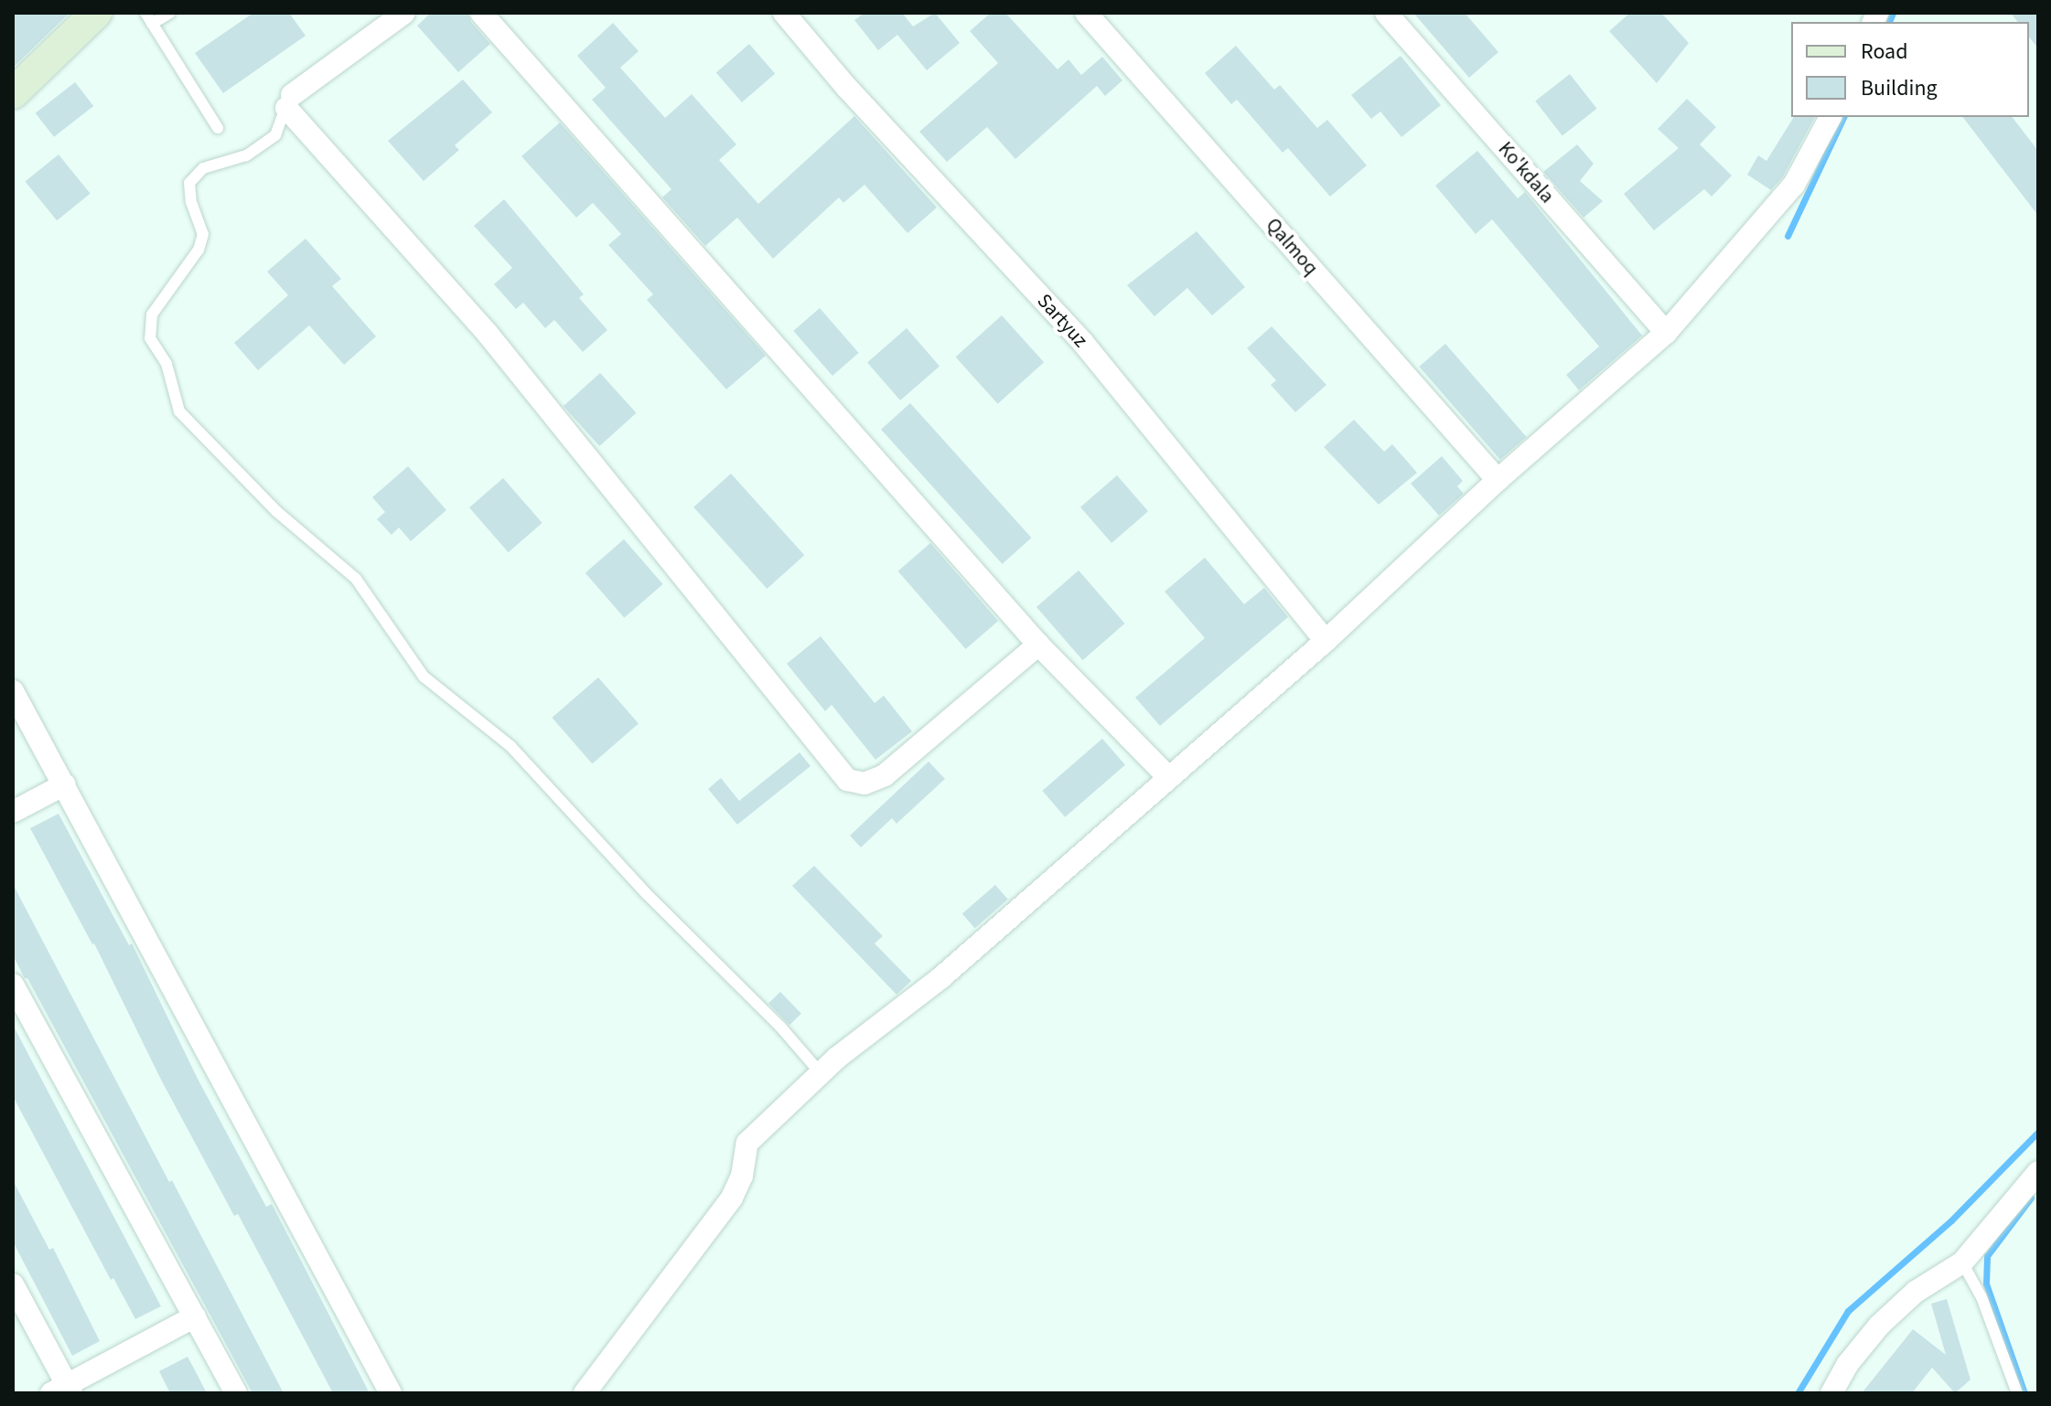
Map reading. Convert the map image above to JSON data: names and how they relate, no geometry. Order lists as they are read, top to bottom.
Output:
{
  "streets": {
    "street": ["Ko'kdala", "Qalmoq", "Sartyuz"]
  },
  "legend": ["Road", "Building"]
}
